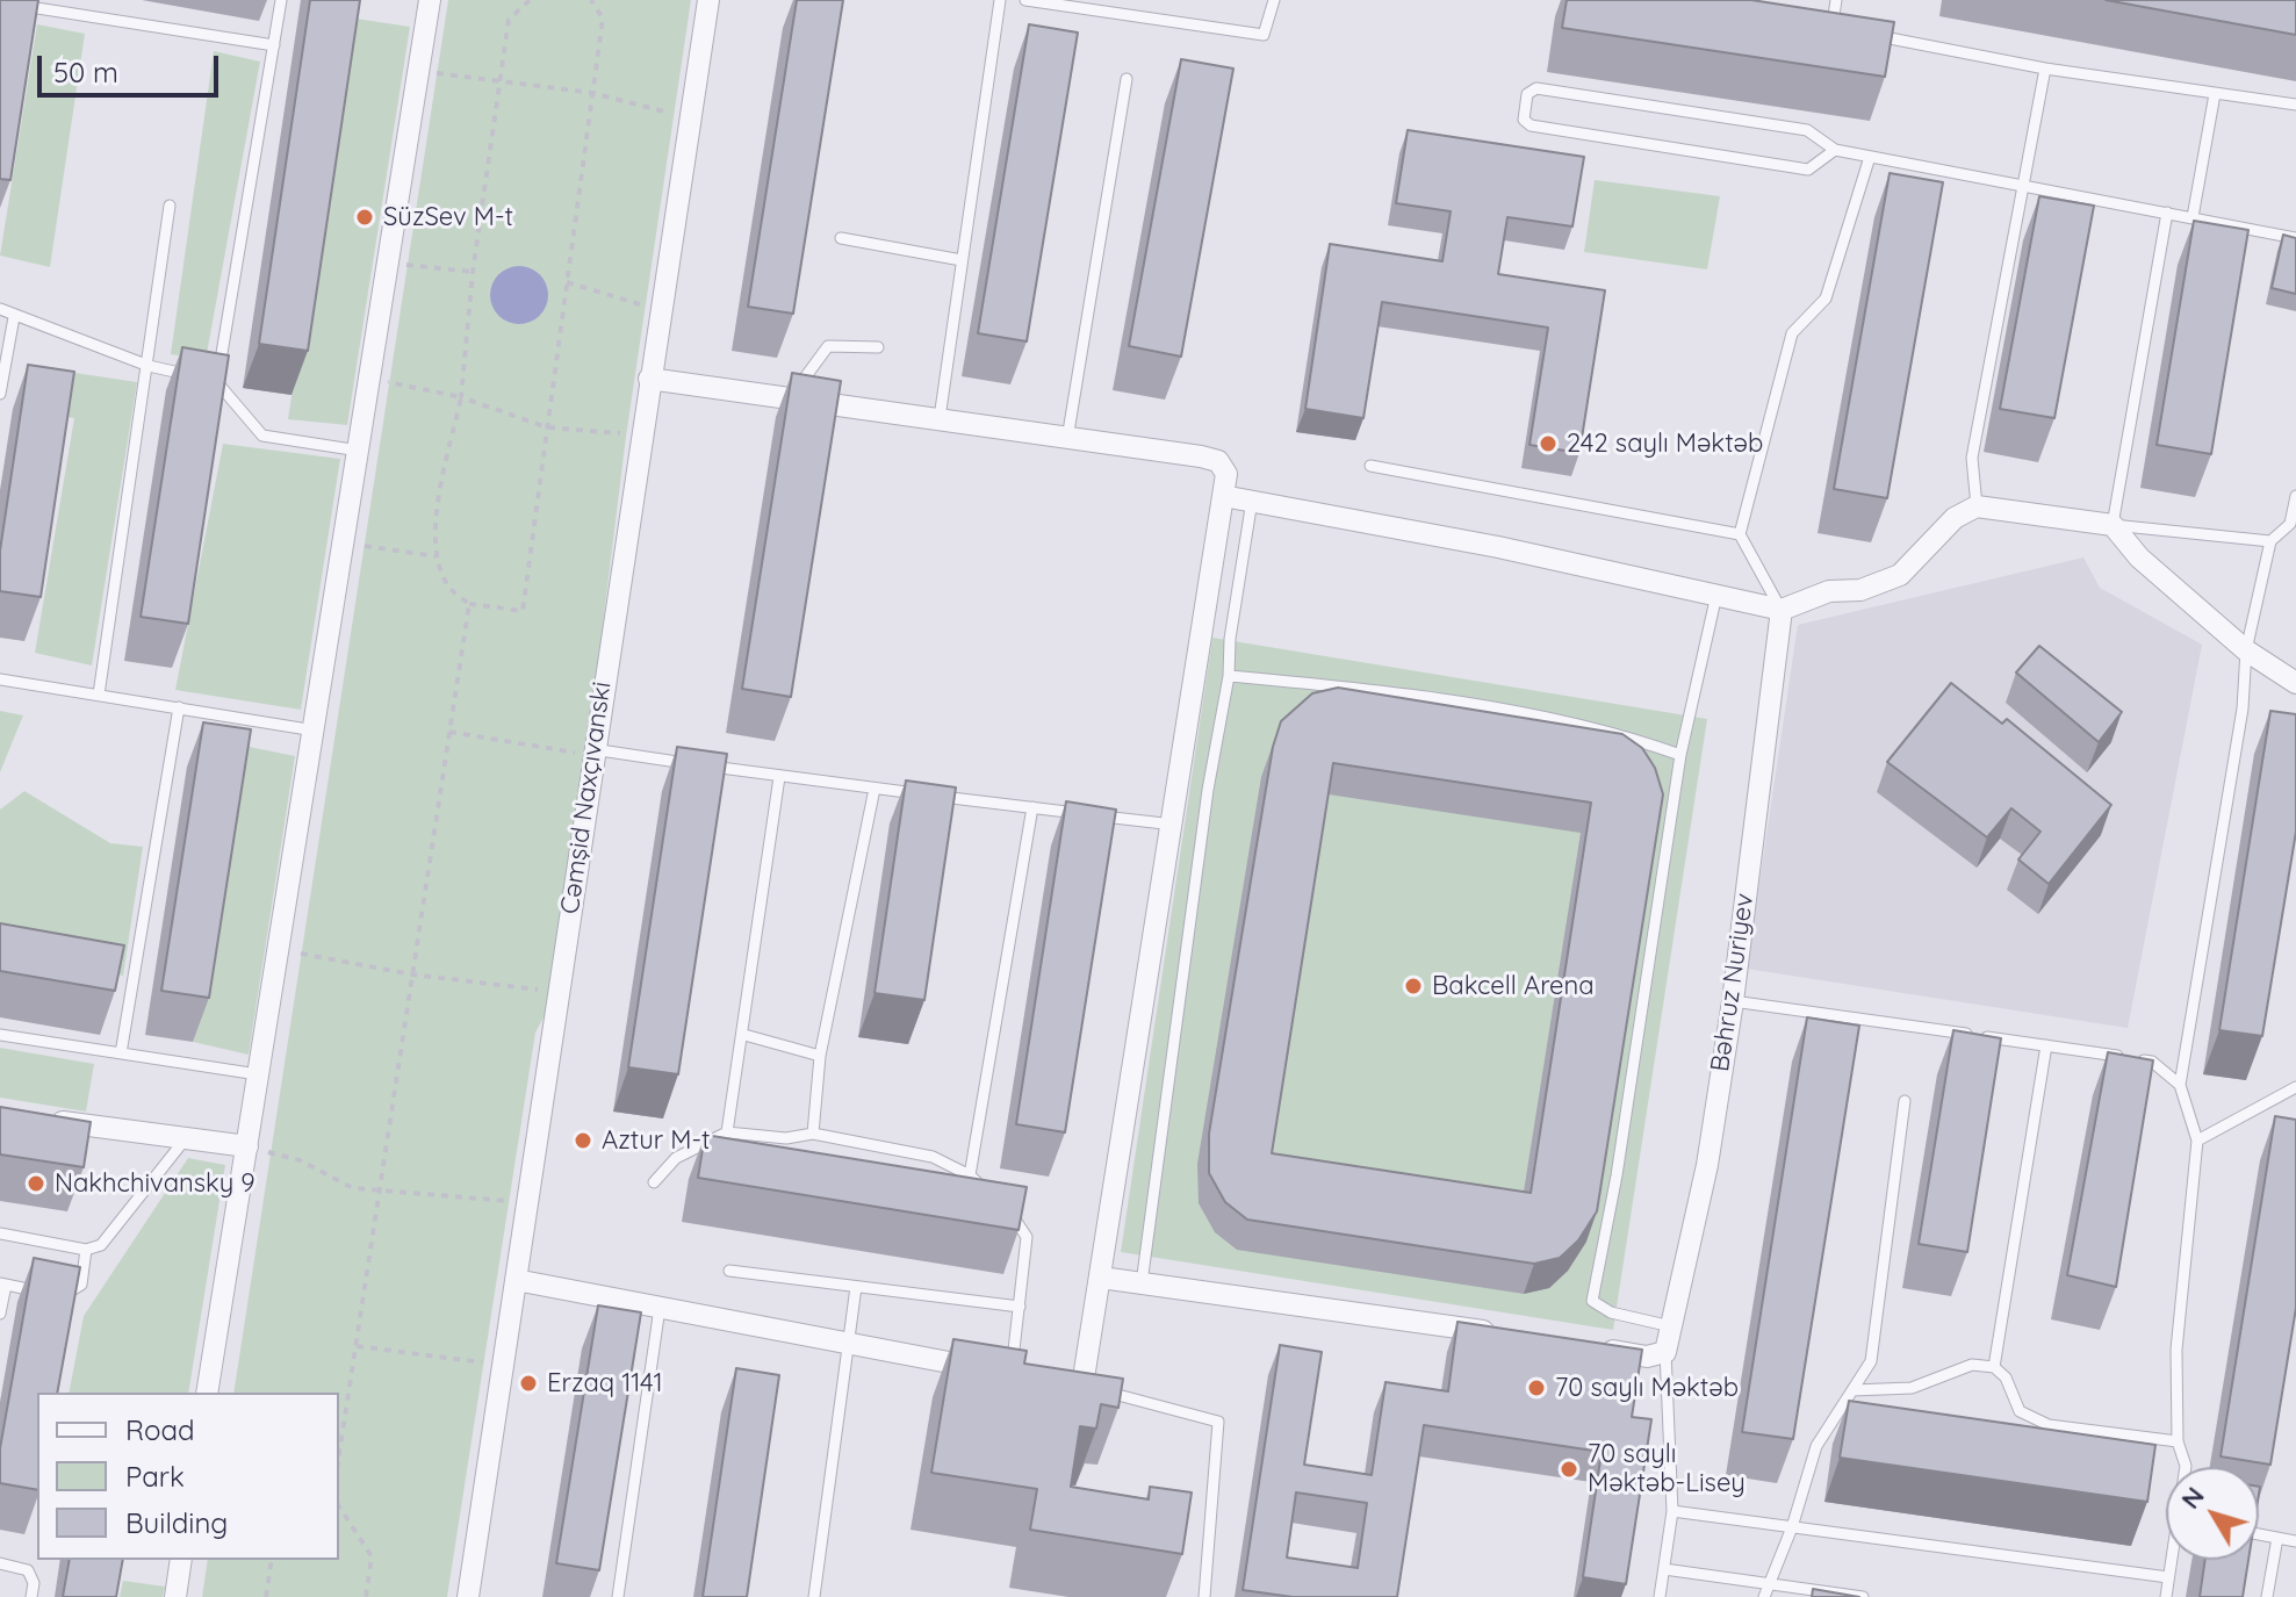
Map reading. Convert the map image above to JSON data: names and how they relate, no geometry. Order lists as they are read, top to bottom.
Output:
{
  "streets": {
    "street": ["Cəmşid Naxçıvanski", "Bəhruz Nuriyev"]
  },
  "places": [
    "SüzSev M-t",
    "242 saylı Məktəb",
    "Bakcell Arena",
    "Aztur M-t",
    "Nakhchivansky 9",
    "Erzaq 1141",
    "70 saylı Məktəb",
    "70 saylı Məktəb-Lisey"
  ],
  "legend": ["Road", "Park", "Building"],
  "scale_bar": "50 m",
  "north": "top left"
}
